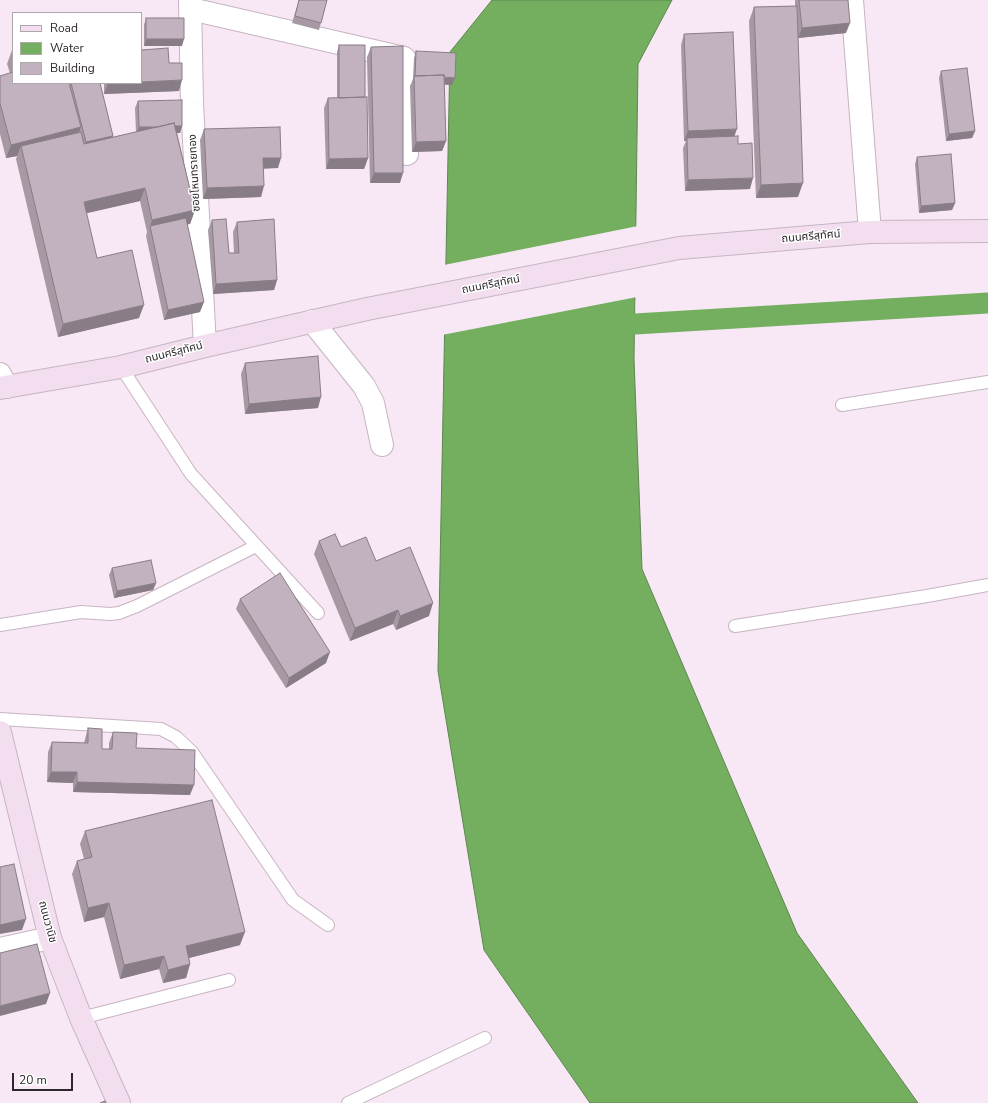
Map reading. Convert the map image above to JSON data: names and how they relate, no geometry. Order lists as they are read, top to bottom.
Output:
{
  "streets": {
    "street": ["ซอยโหนทรายทอง", "ถนนศรีสุทัศน์", "ถนนวานิช"]
  },
  "crossings": [
    ["ซอยโหนทรายทอง", "ถนนศรีสุทัศน์"]
  ],
  "legend": ["Road", "Water", "Building"],
  "scale_bar": "20 m"
}
